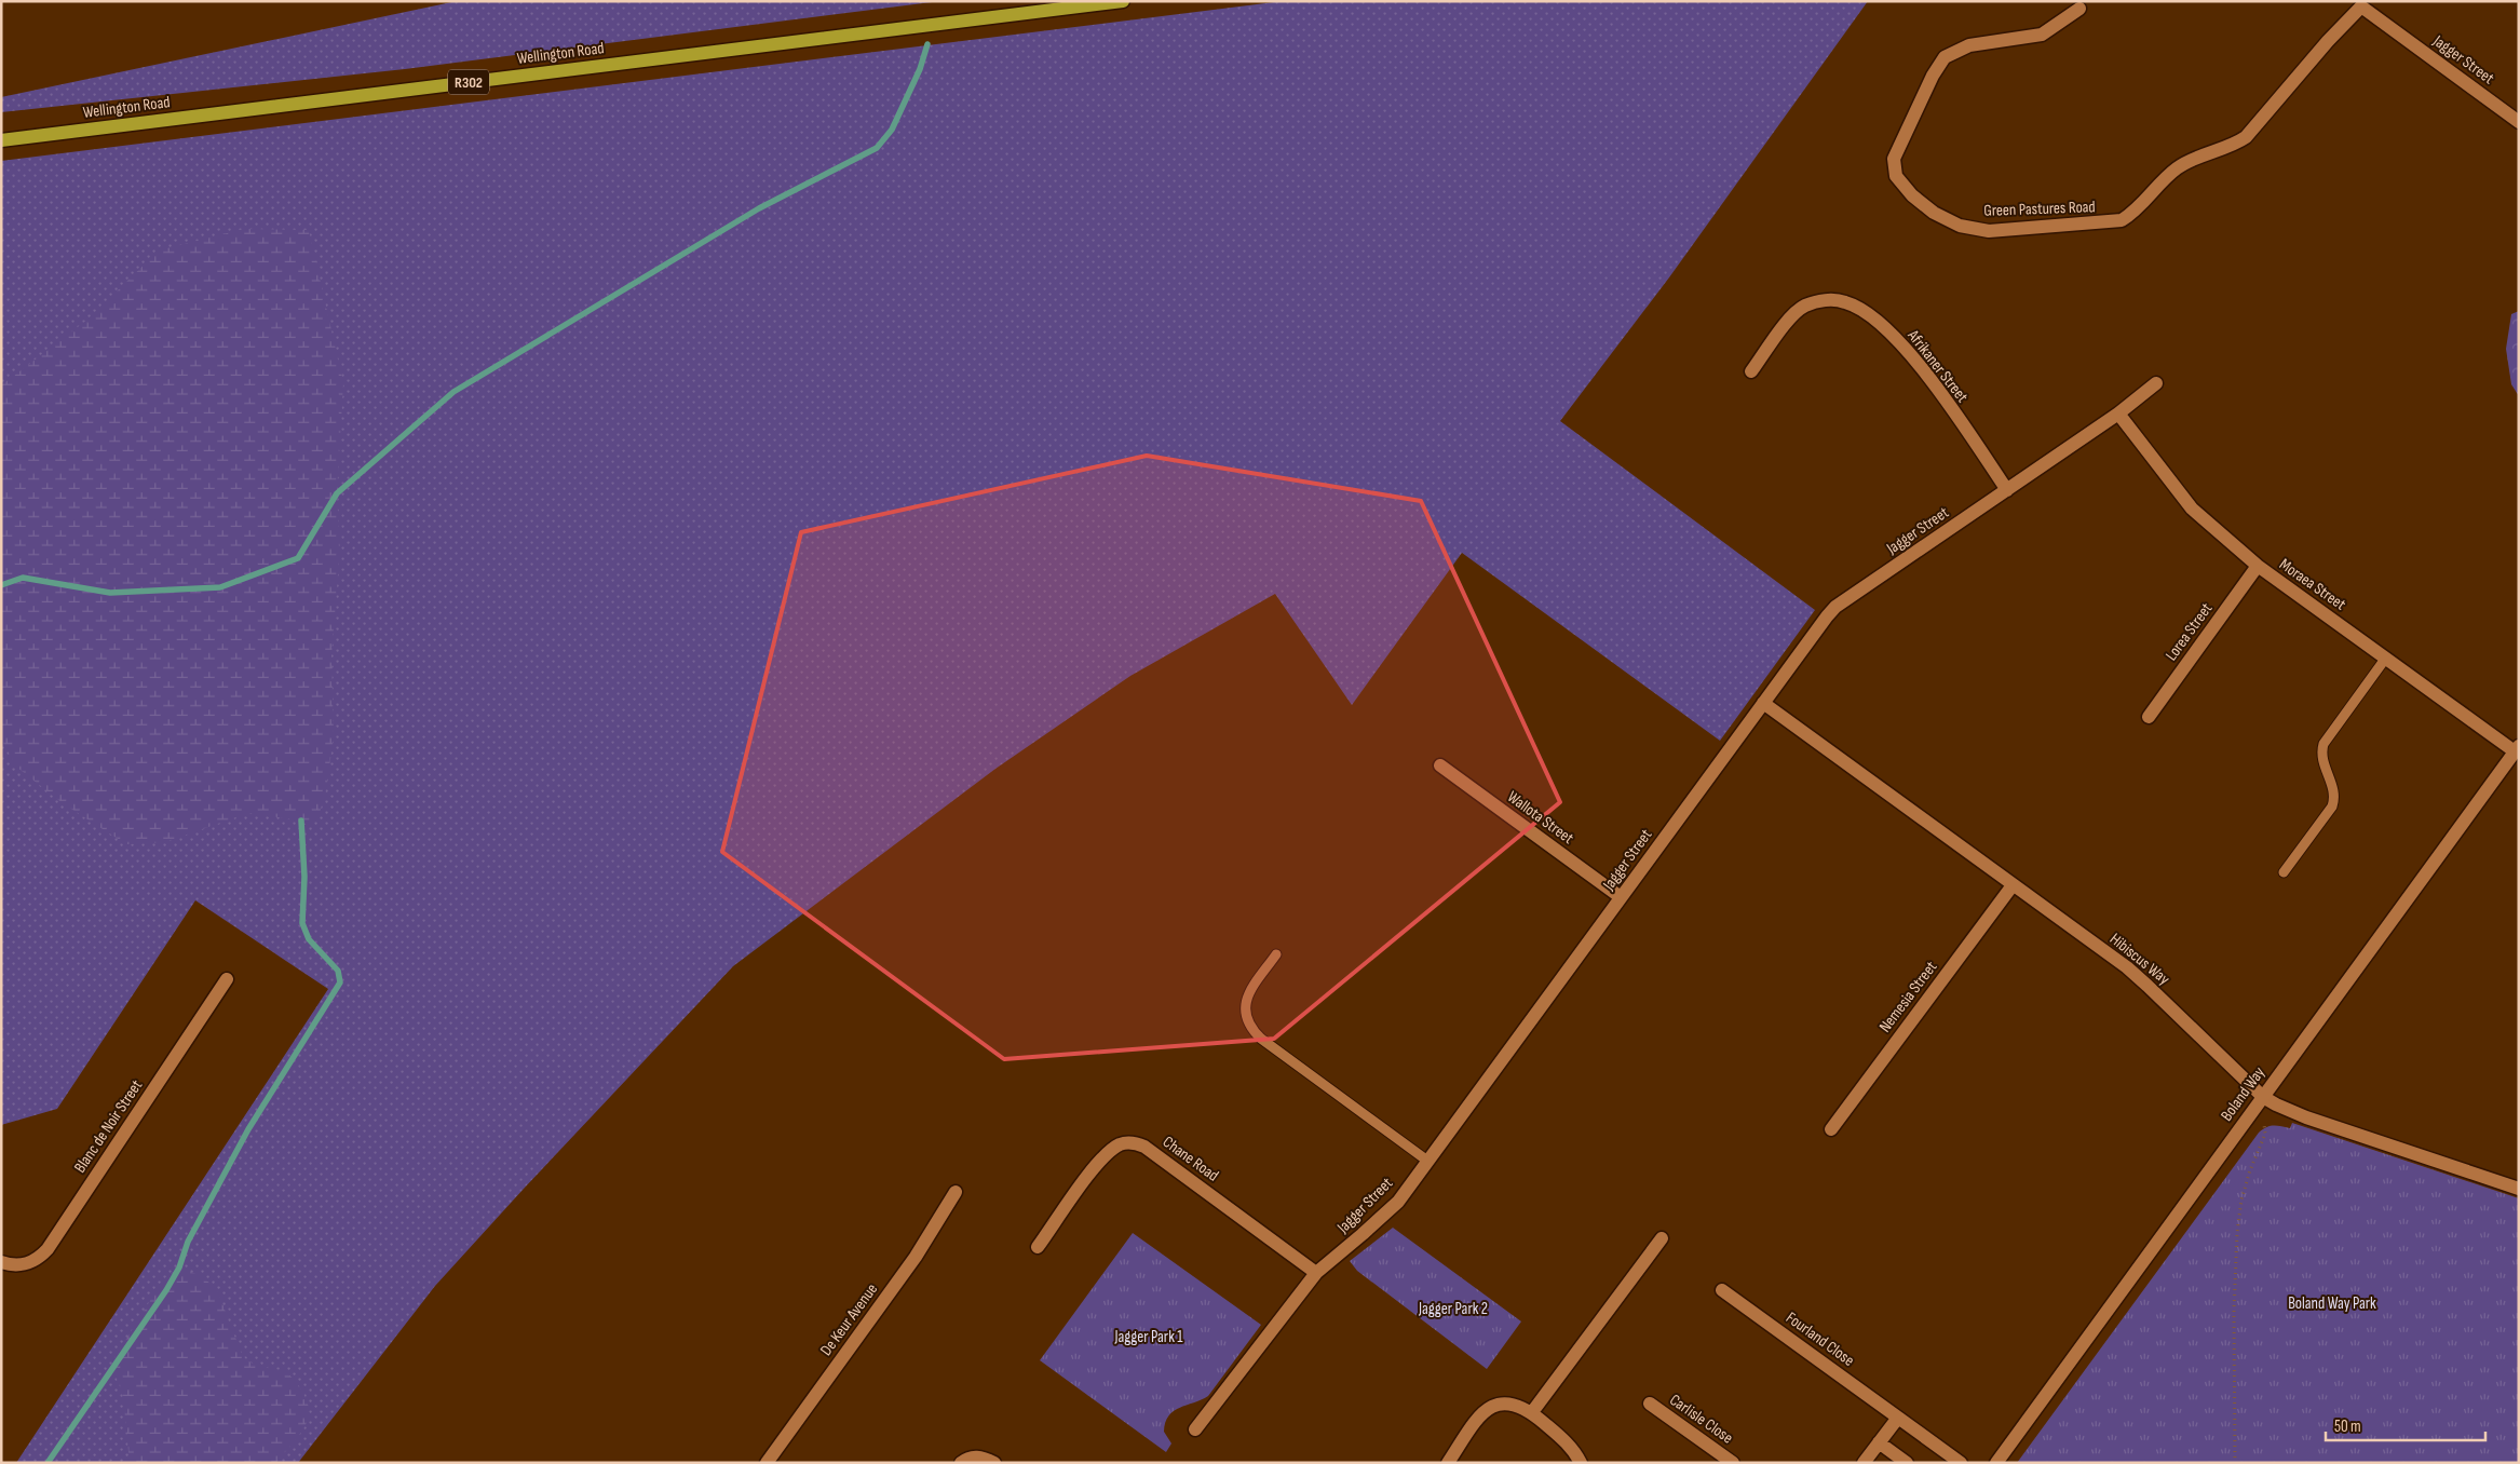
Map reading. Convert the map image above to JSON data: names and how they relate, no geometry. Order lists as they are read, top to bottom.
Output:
{
  "streets": {
    "main road": ["Wellington Road", "R302"],
    "street": [
      "Jagger Street",
      "Green Pastures Road",
      "Afrikaner Street",
      "Moraea Street",
      "Lorea Street",
      "Wallota Street",
      "Hibiscus Way",
      "Nemesia Street",
      "Boland Way",
      "Blanc de Noir Street",
      "Chane Road",
      "De Keur Avenue",
      "Fourland Close",
      "Carlisle Close"
    ]
  },
  "crossings": [
    ["Jagger Street", "Green Pastures Road"],
    ["Jagger Street", "Afrikaner Street"],
    ["Jagger Street", "Moraea Street"],
    ["Jagger Street", "Wallota Street"],
    ["Jagger Street", "Hibiscus Way"],
    ["Jagger Street", "Chane Road"],
    ["Moraea Street", "Lorea Street"],
    ["Moraea Street", "Boland Way"],
    ["Hibiscus Way", "Nemesia Street"],
    ["Hibiscus Way", "Boland Way"]
  ],
  "parks": ["Boland Way Park", "Jagger Park 2", "Jagger Park 1"],
  "scale_bar": "50 m"
}
